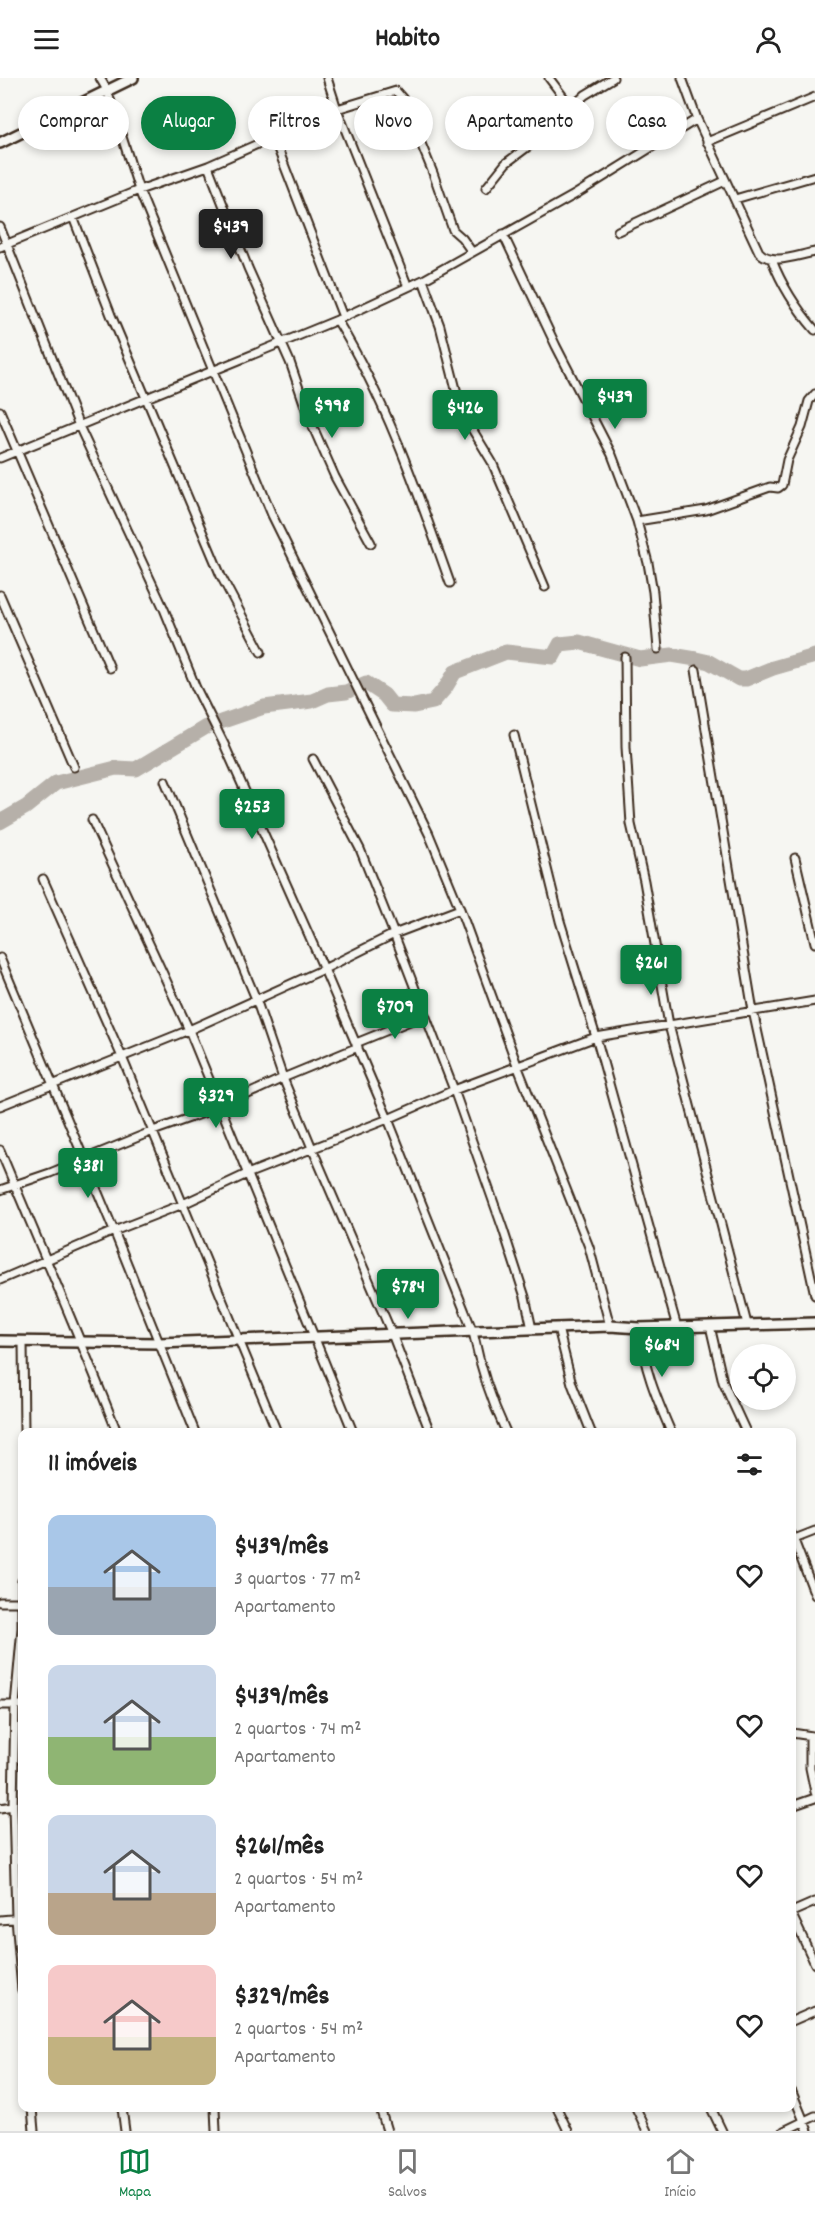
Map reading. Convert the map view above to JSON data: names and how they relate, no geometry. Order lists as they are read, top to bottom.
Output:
{
  "page": {
    "header": "Habito",
    "chip": [
      "Comprar",
      "Alugar",
      "Filtros",
      "Novo",
      "Apartamento",
      "Casa"
    ],
    "price": [
      "$439",
      "$439",
      "$998",
      "$426",
      "$253",
      "$261",
      "$709",
      "$329",
      "$381",
      "$784",
      "$684"
    ],
    "heading": "11 imóveis",
    "list": [
      {
        "name": "$439/mês",
        "note": "3 quartos · 77 m² · Apartamento"
      },
      {
        "name": "$439/mês",
        "note": "2 quartos · 74 m² · Apartamento"
      },
      {
        "name": "$261/mês",
        "note": "2 quartos · 54 m² · Apartamento"
      },
      {
        "name": "$329/mês",
        "note": "2 quartos · 54 m² · Apartamento"
      }
    ],
    "tabs": ["Mapa", "Salvos", "Início"]
  }
}
